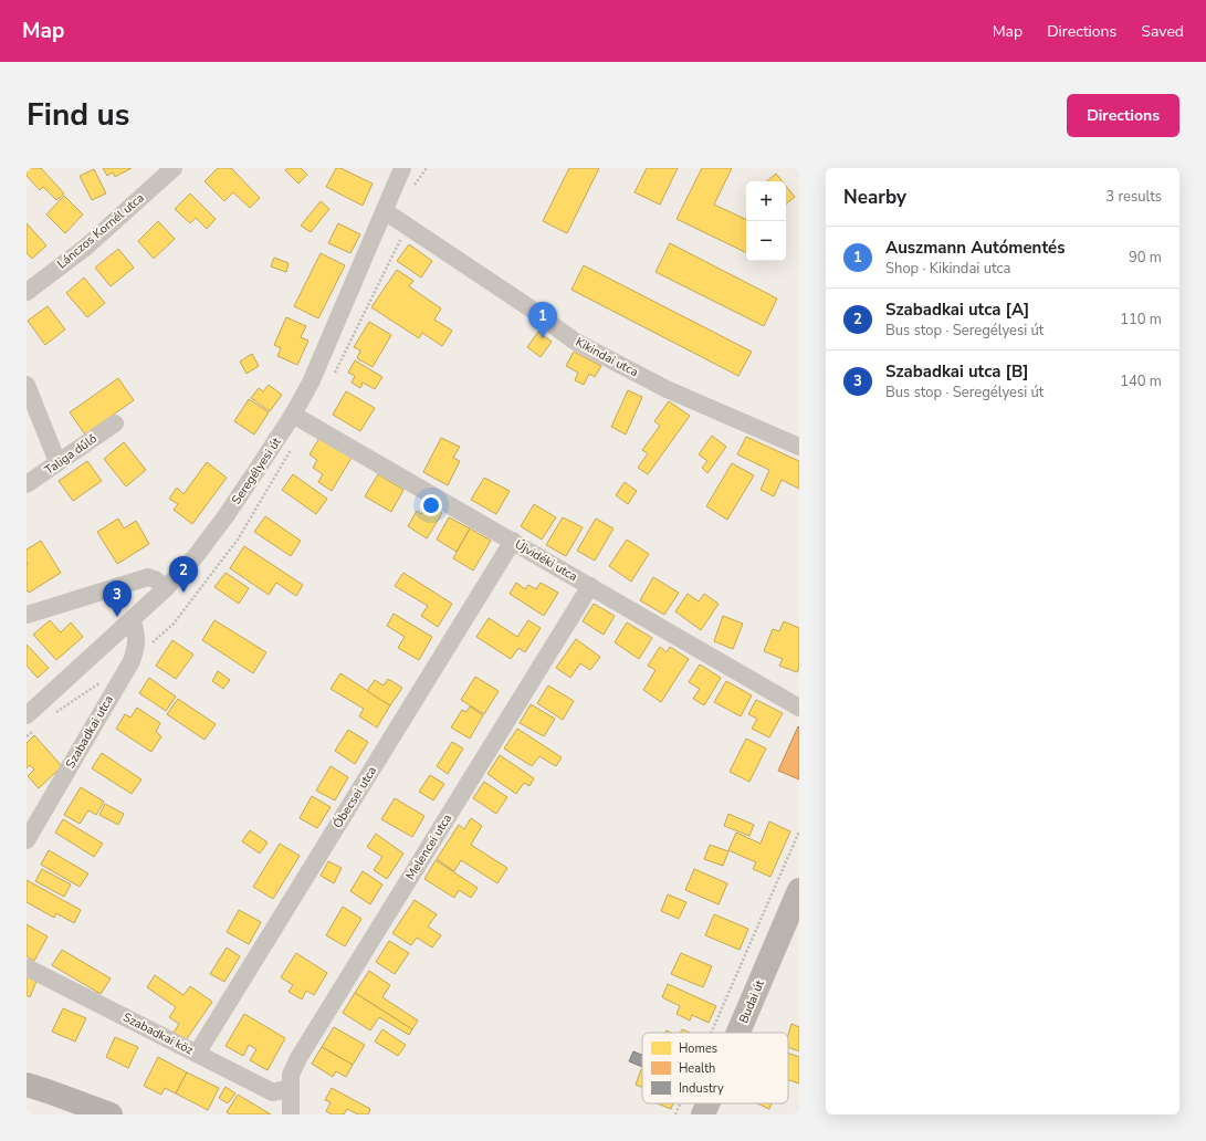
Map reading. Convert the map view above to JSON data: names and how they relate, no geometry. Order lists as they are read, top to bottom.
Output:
{
  "streets": {
    "main road": ["Budai út"],
    "street": [
      "Lánczos Kornél utca",
      "Kikindai utca",
      "Taliga dűlő",
      "Seregélyesi út",
      "Újvidéki utca",
      "Szabadkai utca",
      "Óbecsei utca",
      "Melencei utca",
      "Szabadkai köz"
    ]
  },
  "crossings": [
    ["Kikindai utca", "Seregélyesi út"],
    ["Seregélyesi út", "Újvidéki utca"],
    ["Seregélyesi út", "Szabadkai utca"],
    ["Újvidéki utca", "Óbecsei utca"],
    ["Újvidéki utca", "Melencei utca"],
    ["Óbecsei utca", "Szabadkai köz"],
    ["Melencei utca", "Szabadkai köz"]
  ],
  "legend": ["Homes", "Health", "Industry"],
  "page": {
    "header": "Map",
    "nav": ["Map", "Directions", "Saved"],
    "title": "Find us",
    "buttons": "Directions",
    "heading": ["Nearby", "3 results"],
    "map_buttons": ["+", "−"],
    "list": [
      {
        "mark": "1",
        "name": "Auszmann Autómentés",
        "note": "Shop · Kikindai utca",
        "value": "90 m"
      },
      {
        "mark": "2",
        "name": "Szabadkai utca [A]",
        "note": "Bus stop · Seregélyesi út",
        "value": "110 m"
      },
      {
        "mark": "3",
        "name": "Szabadkai utca [B]",
        "note": "Bus stop · Seregélyesi út",
        "value": "140 m"
      }
    ],
    "pins": ["1", "2", "3"]
  }
}
